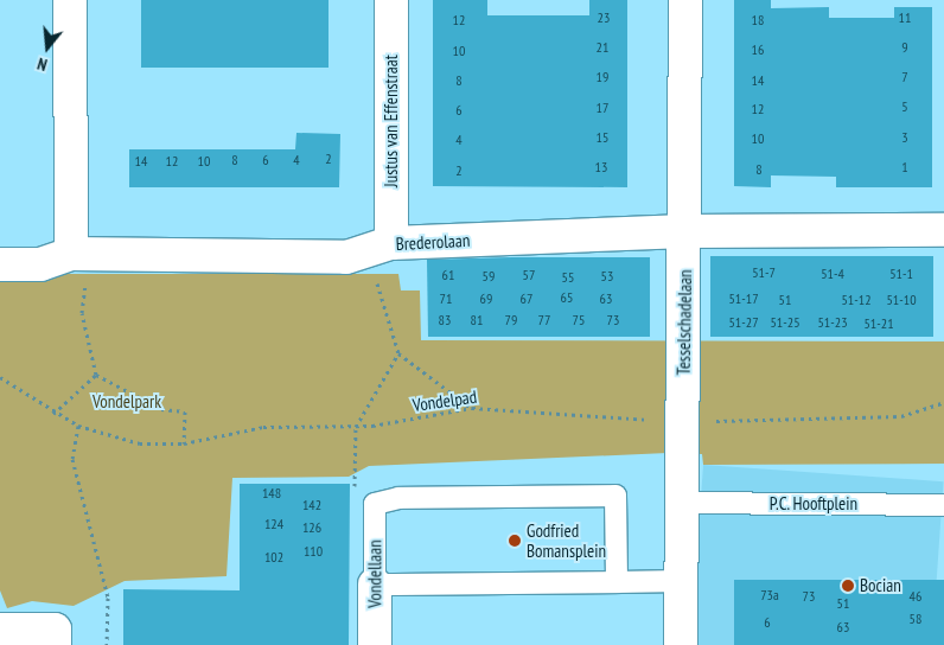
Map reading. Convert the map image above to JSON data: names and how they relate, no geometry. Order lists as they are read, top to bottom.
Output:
{
  "streets": {
    "street": [
      "Justus van Effenstraat",
      "Brederolaan",
      "Tesselschadelaan",
      "Vondellaan"
    ],
    "lane": ["P.C. Hooftplein"],
    "path": ["Vondelpad"]
  },
  "crossings": [
    ["Justus van Effenstraat", "Brederolaan"],
    ["Brederolaan", "Tesselschadelaan"],
    ["Tesselschadelaan", "Vondelpad"],
    ["Tesselschadelaan", "P.C. Hooftplein"]
  ],
  "parks": ["Vondelpark"],
  "places": ["Godfried Bomansplein", "Bocian"],
  "house_numbers": [
    "23",
    "11",
    "12",
    "18",
    "21",
    "9",
    "16",
    "10",
    "19",
    "7",
    "8",
    "14",
    "5",
    "17",
    "12",
    "6",
    "15",
    "3",
    "10",
    "4",
    "2",
    "8",
    "6",
    "4",
    "14",
    "12",
    "10",
    "13",
    "1",
    "8",
    "2",
    "51-7",
    "51-4",
    "51-1",
    "61",
    "57",
    "59",
    "53",
    "55",
    "65",
    "71",
    "69",
    "67",
    "63",
    "51-17",
    "51",
    "51-12",
    "51-10",
    "83",
    "81",
    "79",
    "77",
    "75",
    "73",
    "51-27",
    "51-25",
    "51-23",
    "51-21",
    "148",
    "142",
    "124",
    "126",
    "110",
    "102",
    "73a",
    "73",
    "46",
    "51",
    "58",
    "6",
    "63"
  ],
  "north": "bottom"
}
